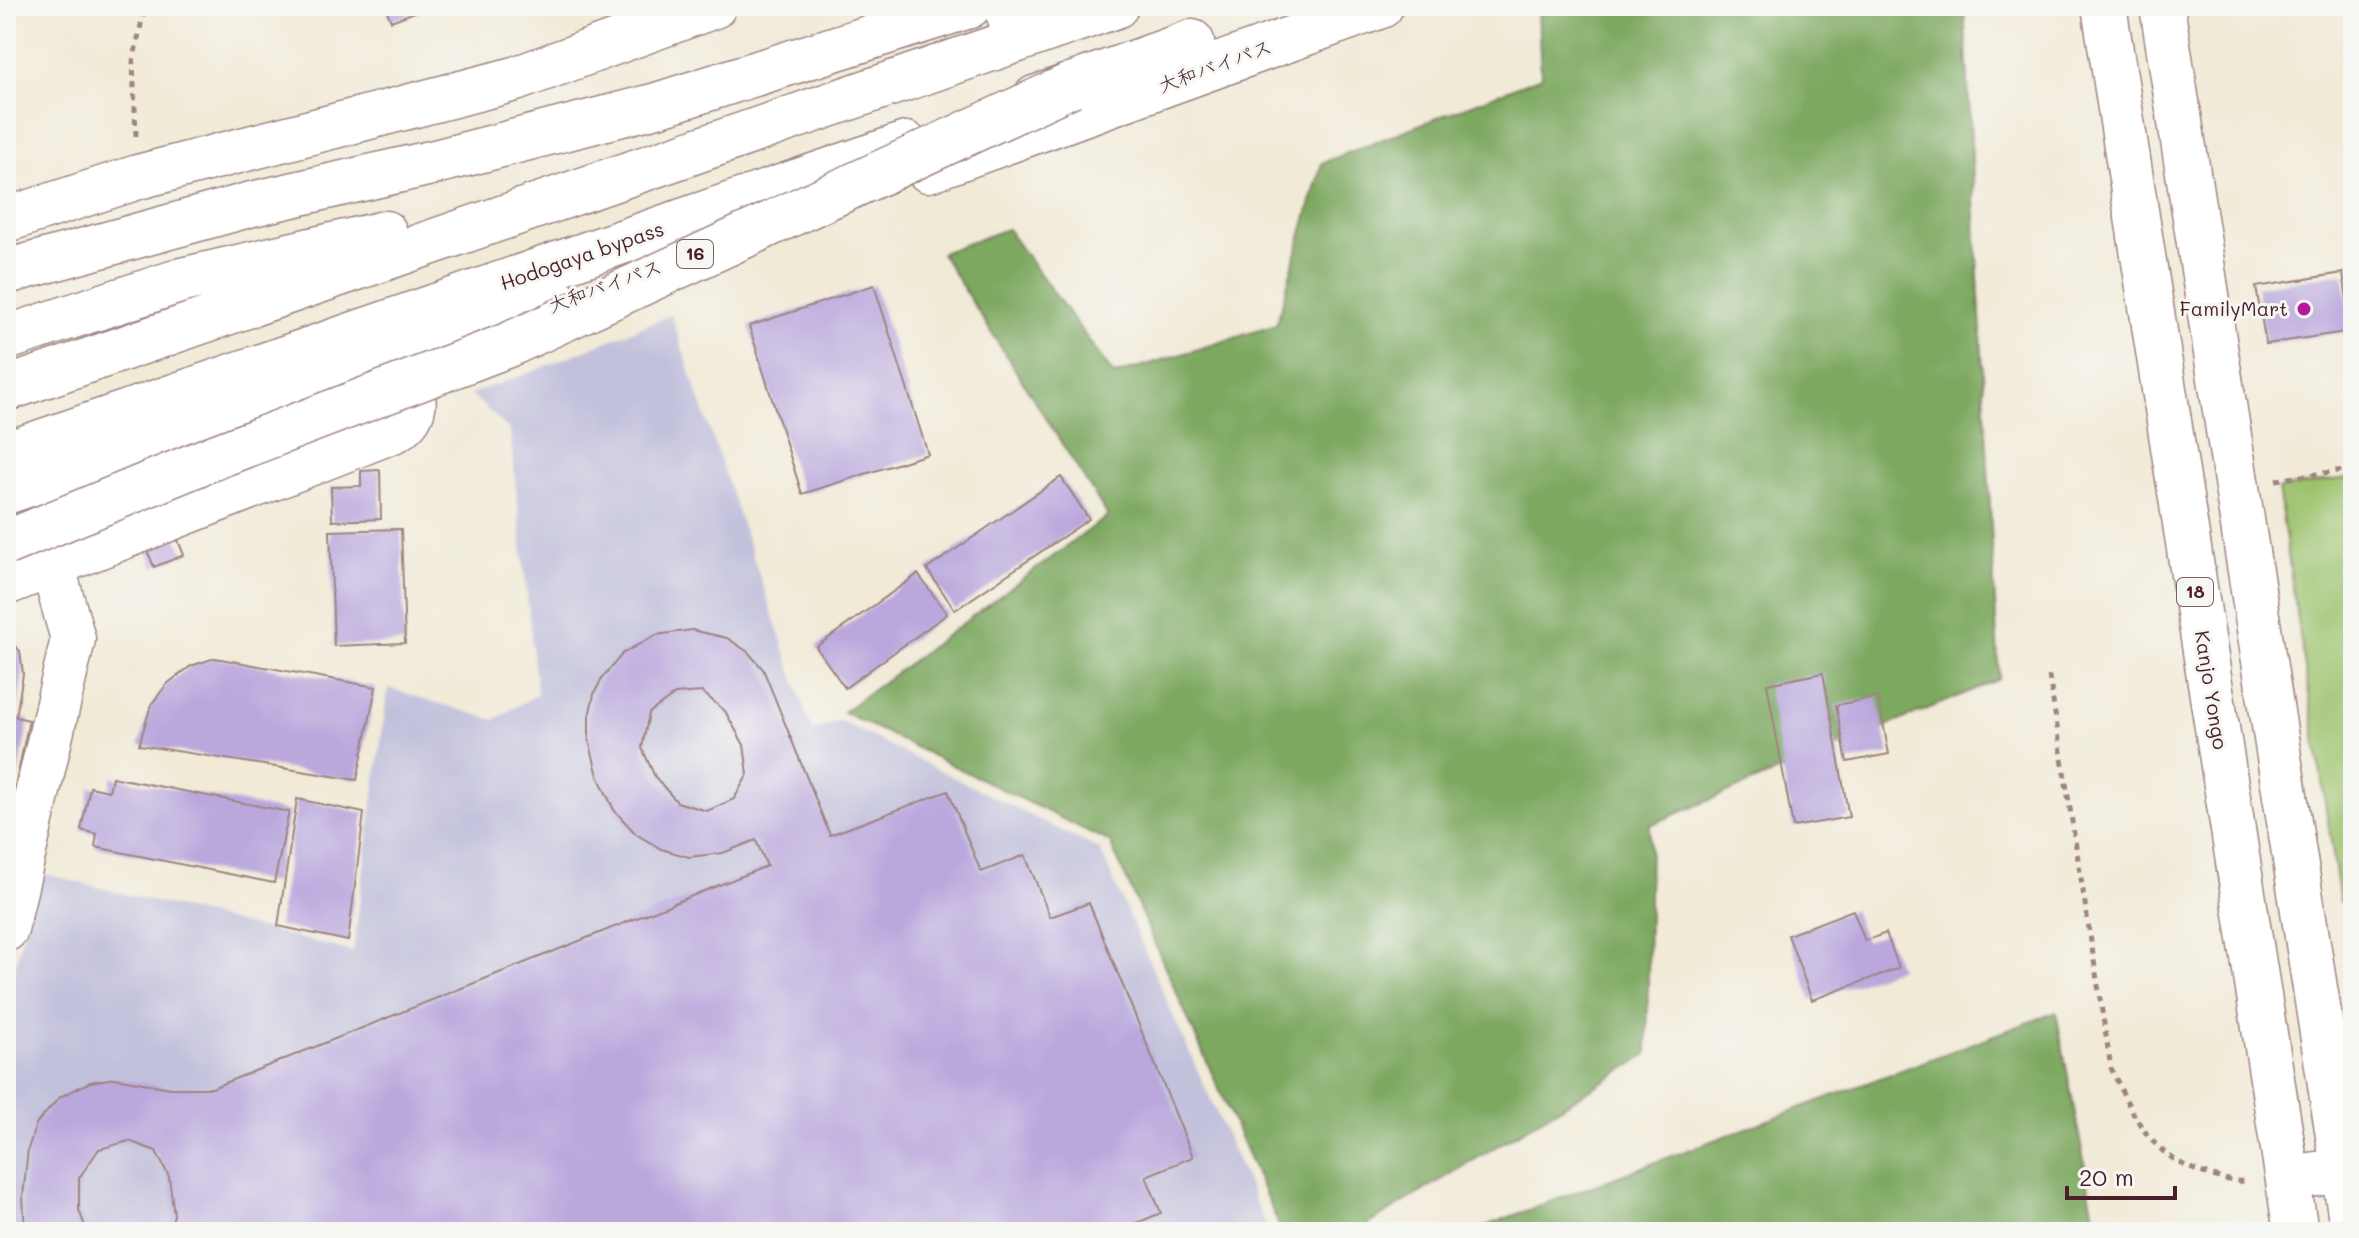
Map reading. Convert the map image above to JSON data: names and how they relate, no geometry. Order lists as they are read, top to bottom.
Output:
{
  "streets": {
    "main road": [
      "大和バイパス",
      "16",
      "Hodogaya bypass",
      "18",
      "Kanjo Yongo"
    ]
  },
  "places": ["FamilyMart"],
  "scale_bar": "20 m"
}
